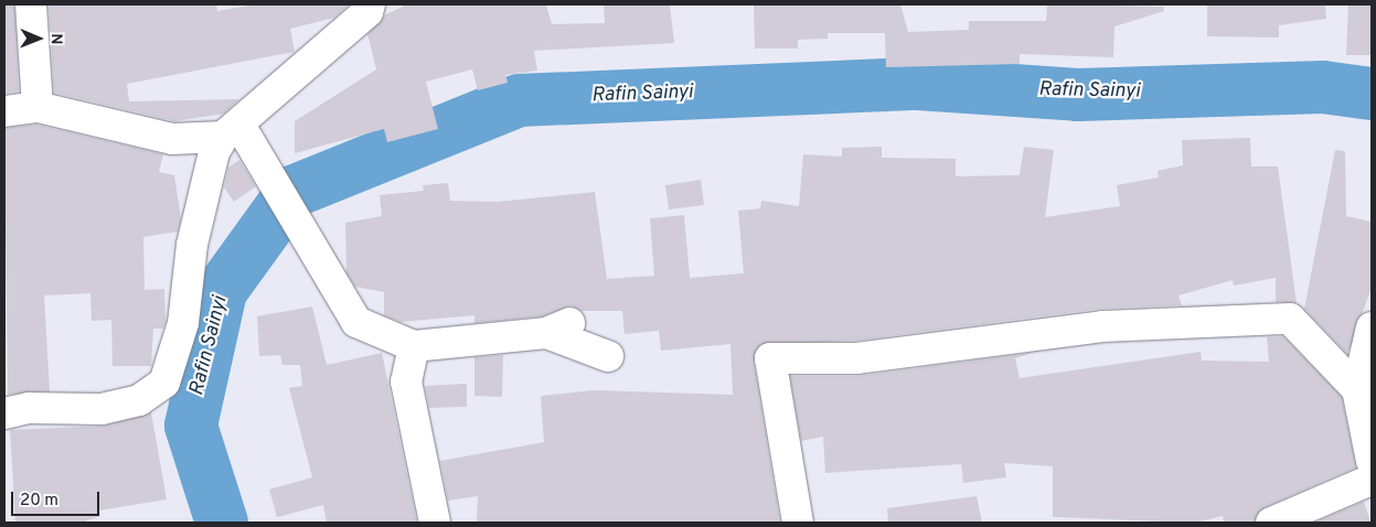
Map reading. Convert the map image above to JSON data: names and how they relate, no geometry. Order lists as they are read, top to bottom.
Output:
{
  "water": ["Rafin Sainyi"],
  "scale_bar": "20 m",
  "north": "right"
}
